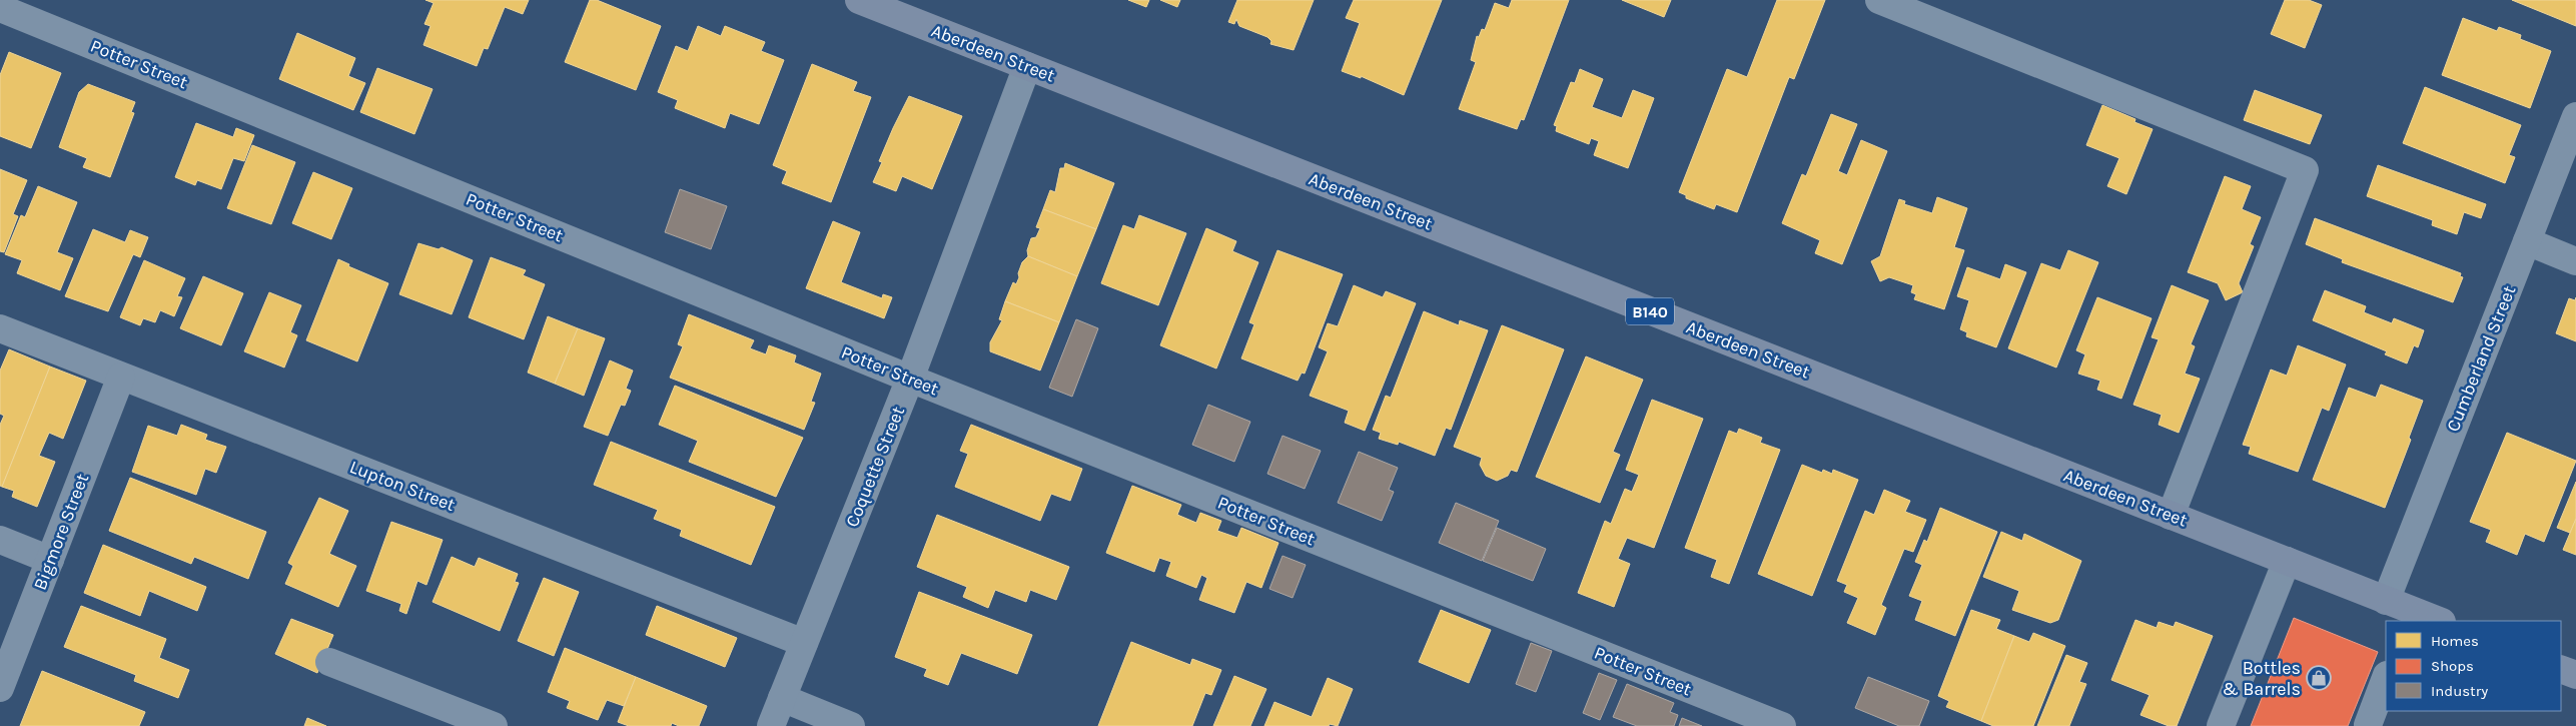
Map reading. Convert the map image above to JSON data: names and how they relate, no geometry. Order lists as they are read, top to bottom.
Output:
{
  "streets": {
    "main road": ["Aberdeen Street", "B140"],
    "street": [
      "Potter Street",
      "Cumberland Street",
      "Coquette Street",
      "Lupton Street",
      "Bigmore Street"
    ]
  },
  "crossings": [
    ["Aberdeen Street", "Cumberland Street"],
    ["Aberdeen Street", "Coquette Street"],
    ["Potter Street", "Coquette Street"],
    ["Coquette Street", "Lupton Street"],
    ["Lupton Street", "Bigmore Street"]
  ],
  "places": {
    "shop": ["Bottles & Barrels"]
  },
  "legend": ["Homes", "Shops", "Industry"]
}
